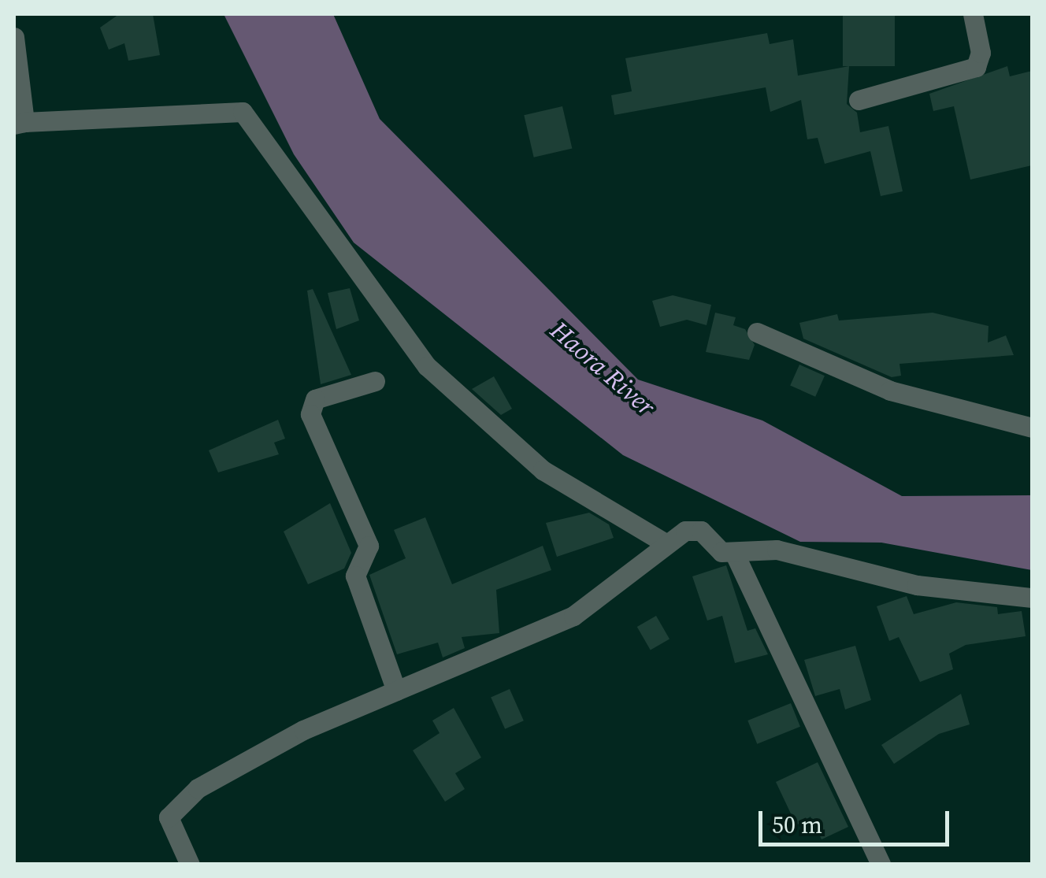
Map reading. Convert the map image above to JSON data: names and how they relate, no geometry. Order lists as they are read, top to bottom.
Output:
{
  "water": ["Haora River"],
  "scale_bar": "50 m"
}
